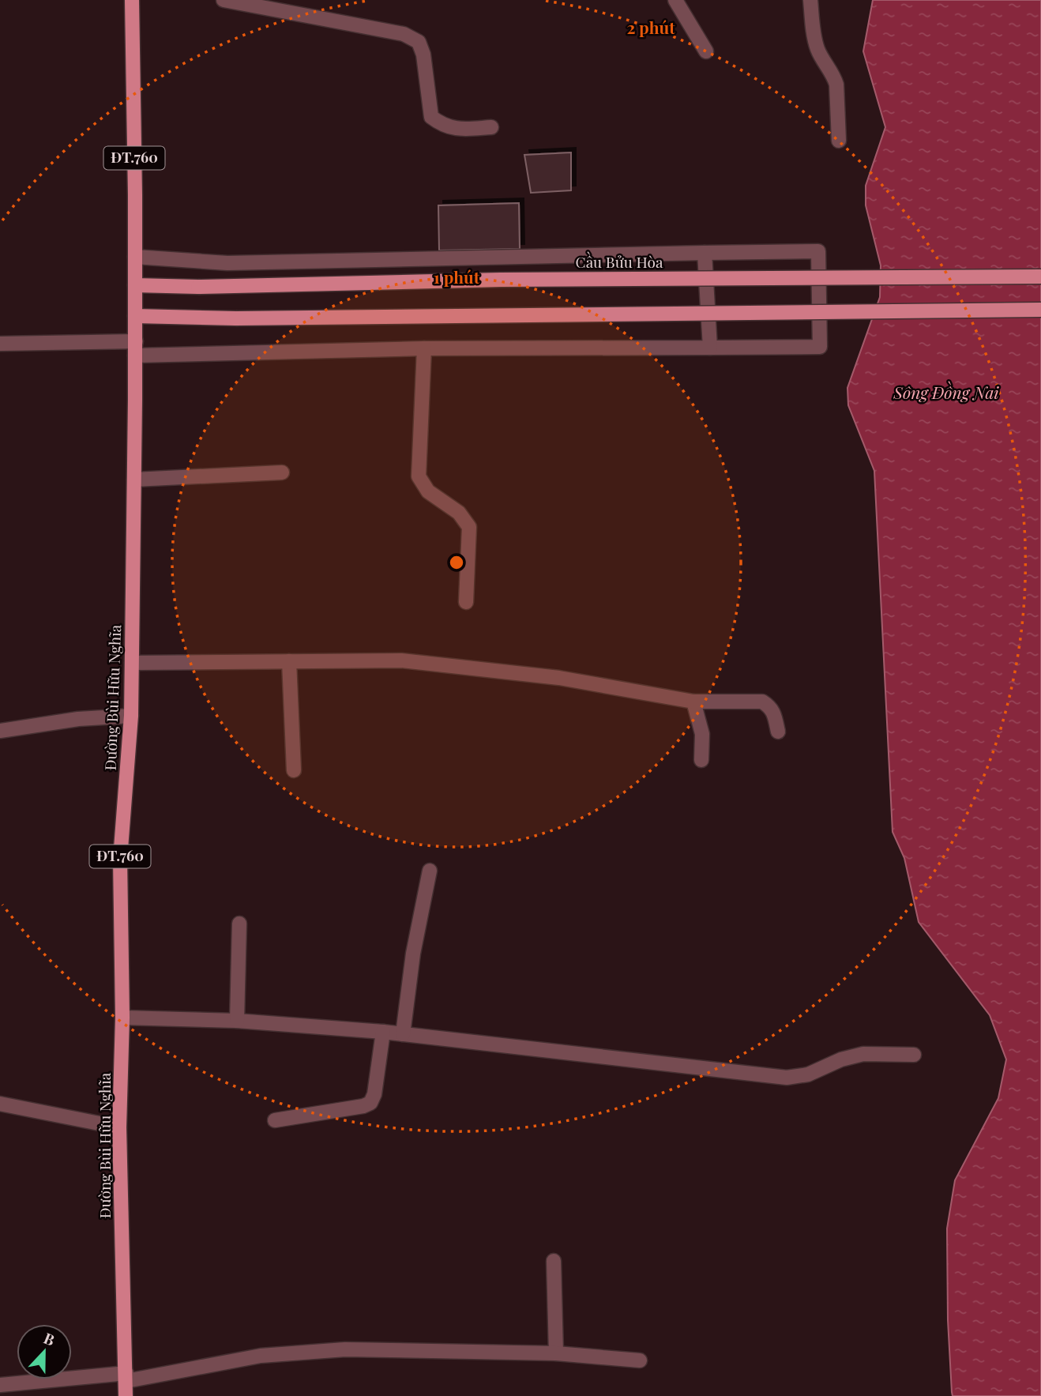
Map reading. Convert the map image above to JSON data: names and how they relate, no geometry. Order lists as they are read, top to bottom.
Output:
{
  "streets": {
    "main road": ["ĐT.760", "Cầu Bửu Hòa", "Đường Bùi Hữu Nghĩa"]
  },
  "crossings": [
    ["Cầu Bửu Hòa", "Đường Bùi Hữu Nghĩa"]
  ],
  "water": ["Sông Đồng Nai"],
  "north": "top",
  "rings": ["2 phút", "1 phút"]
}
